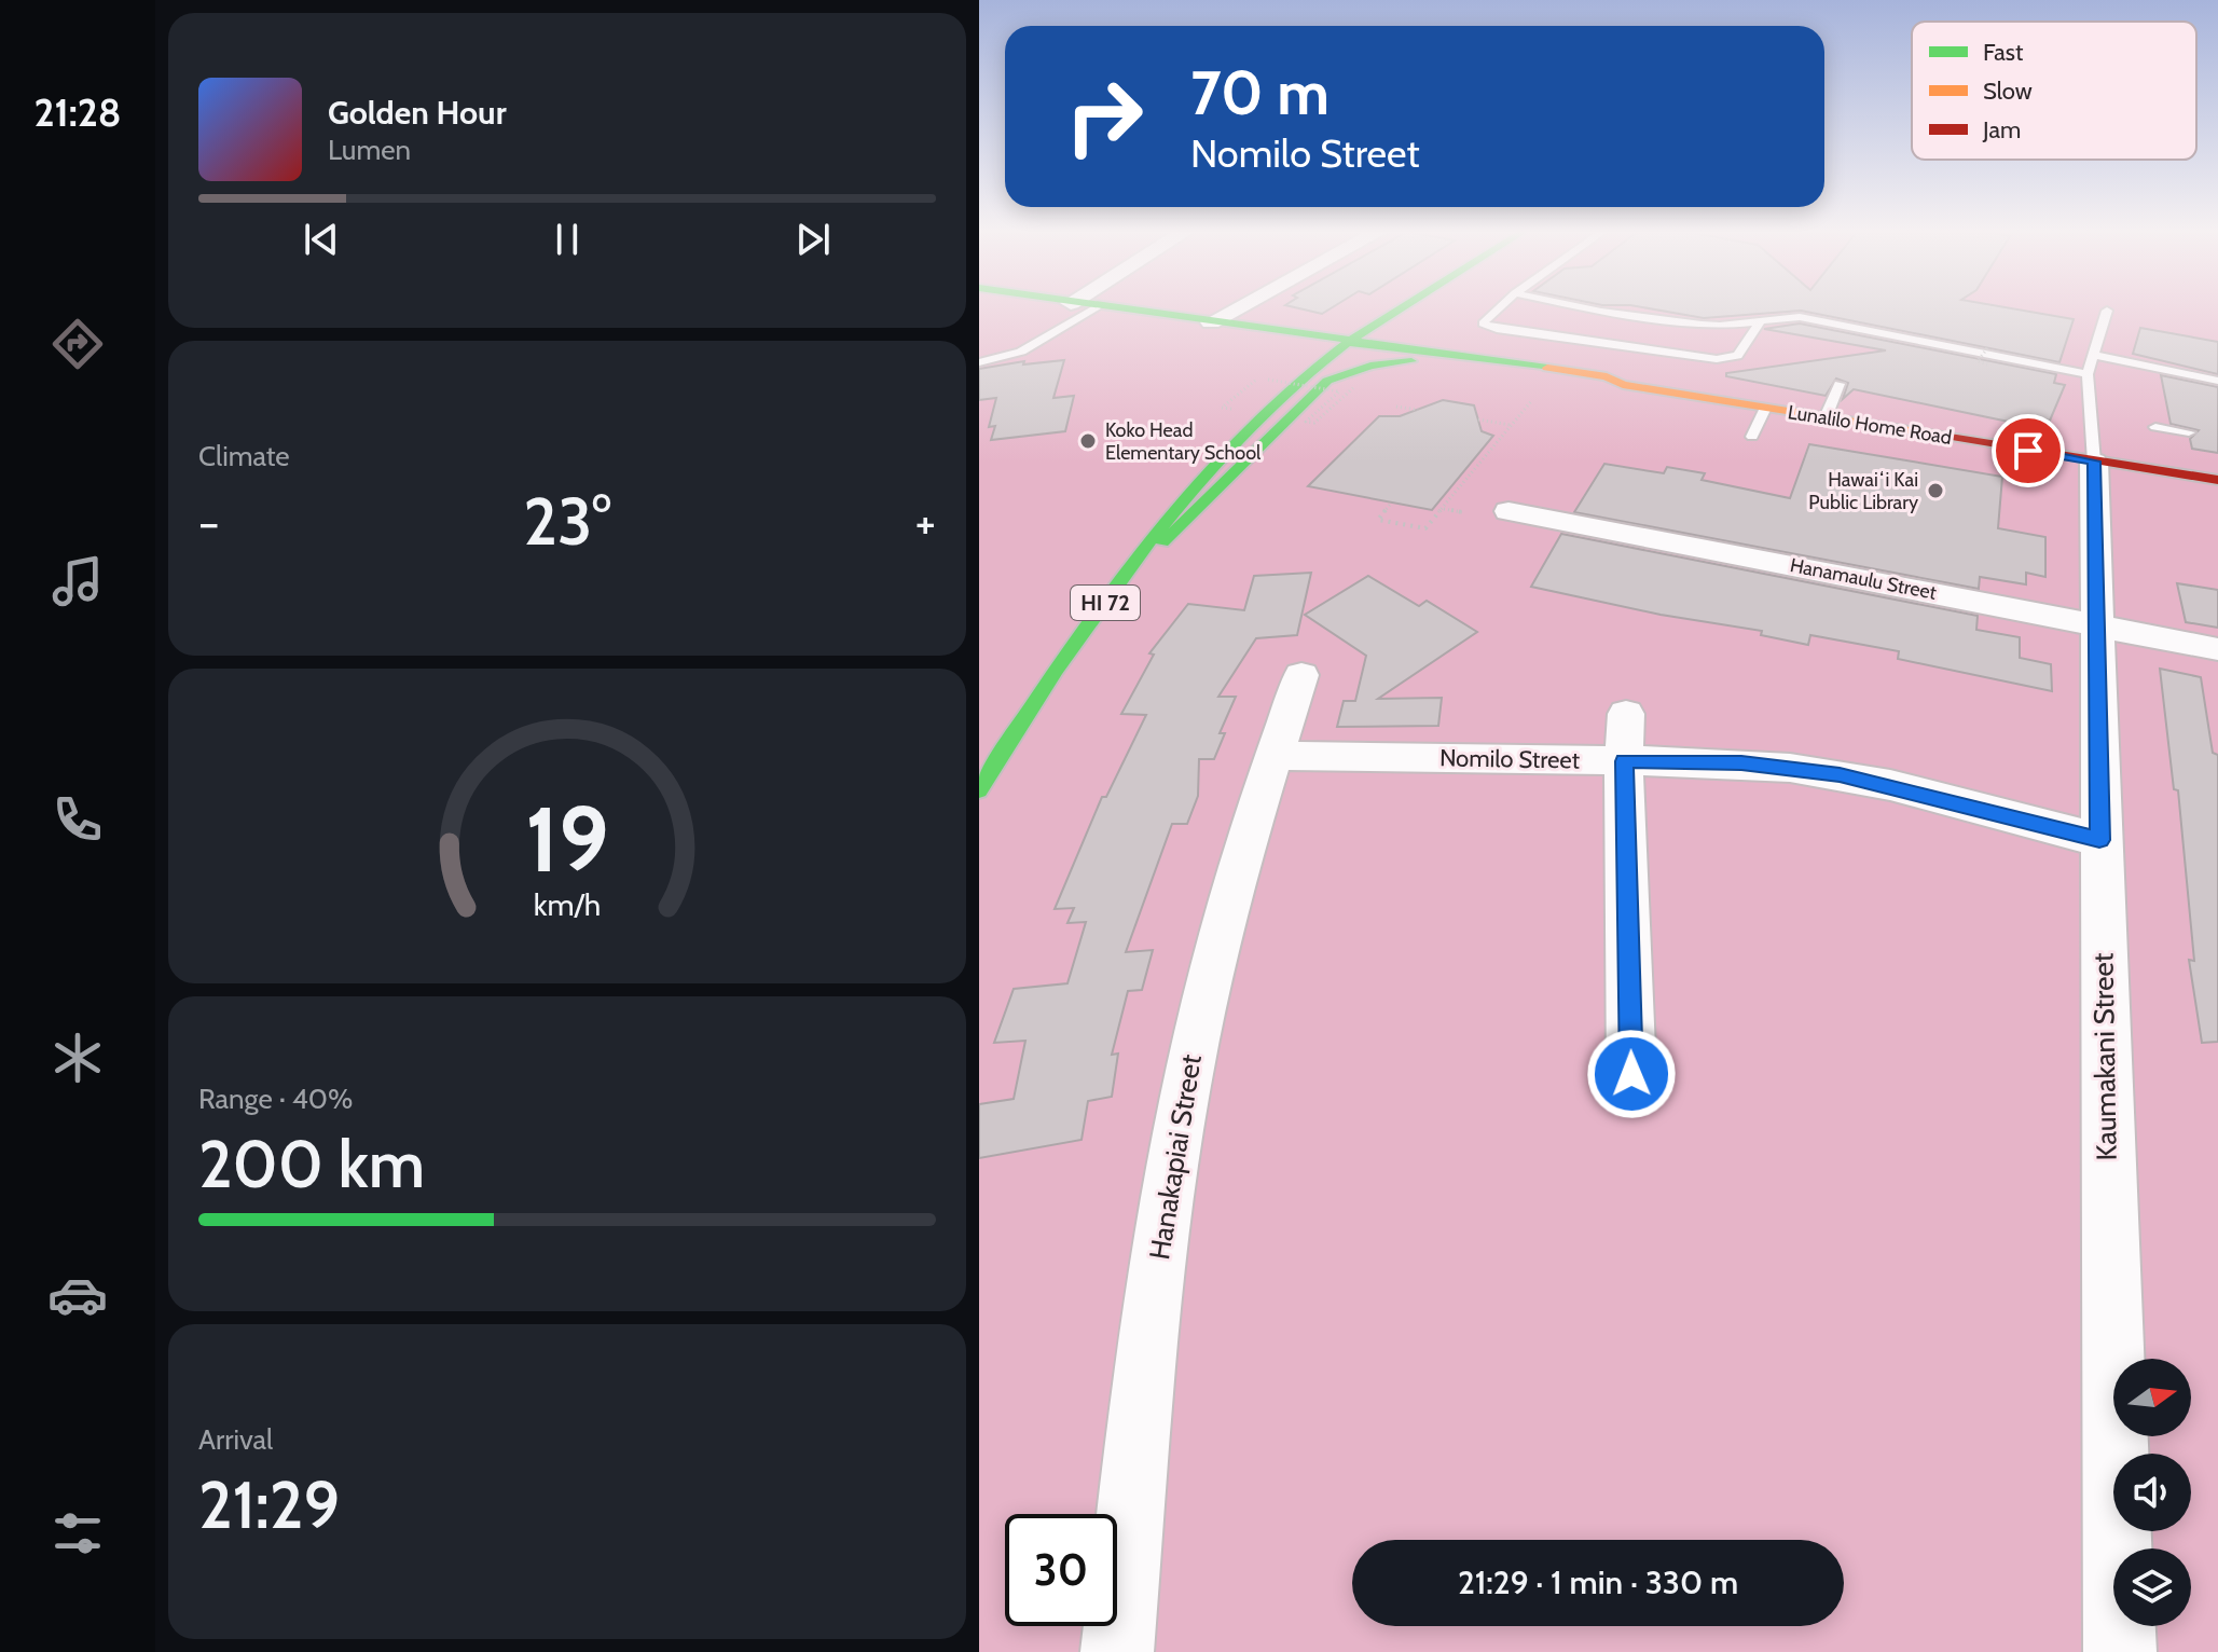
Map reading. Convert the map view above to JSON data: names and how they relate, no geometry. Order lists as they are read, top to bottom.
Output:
{
  "streets": {
    "main road": ["Lunalilo Home Road", "HI 72"],
    "street": [
      "Hanamaulu Street",
      "Nomilo Street",
      "Kaumakani Street",
      "Hanakapiai Street"
    ]
  },
  "crossings": [
    ["Lunalilo Home Road", "HI 72"],
    ["Lunalilo Home Road", "Kaumakani Street"],
    ["Hanamaulu Street", "Kaumakani Street"],
    ["Nomilo Street", "Kaumakani Street"],
    ["Nomilo Street", "Hanakapiai Street"]
  ],
  "places": ["Koko Head Elementary School", "Hawaiʻi Kai Public Library"],
  "legend": ["Fast", "Slow", "Jam"],
  "north": "right",
  "page": {
    "tabs": "21:28",
    "turn": ["70 m", "Nomilo Street"],
    "song": ["Golden Hour", "Lumen"],
    "tile": [
      "Climate",
      ["Range · 40%", "200 km"],
      ["Arrival", "21:29"]
    ],
    "heat": ["−", "23°", "+"],
    "limit": "30",
    "trip": "21:29 · 1 min · 330 m",
    "gauge": ["19", "km/h"]
  }
}
